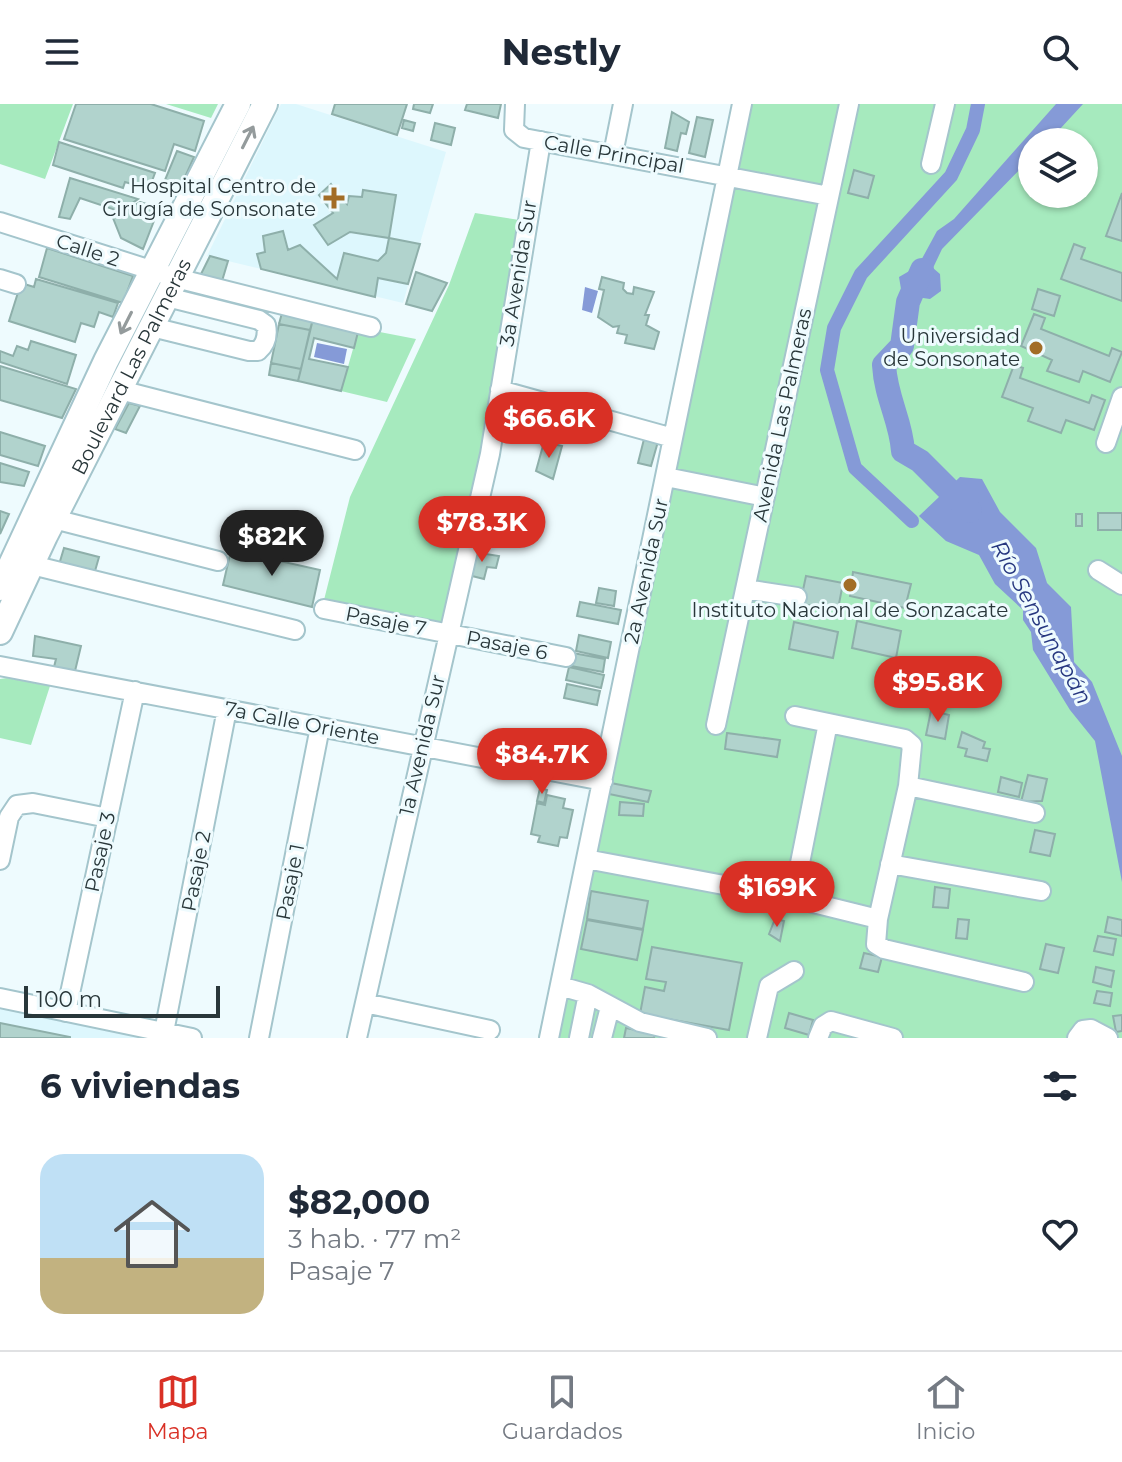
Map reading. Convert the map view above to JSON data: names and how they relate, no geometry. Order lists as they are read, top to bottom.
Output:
{
  "streets": {
    "main road": ["Boulevard Las Palmeras"],
    "street": [
      "Calle Principal",
      "Calle 2",
      "3a Avenida Sur",
      "Avenida Las Palmeras",
      "2a Avenida Sur",
      "Pasaje 7",
      "Pasaje 6",
      "7a Calle Oriente",
      "1a Avenida Sur",
      "Pasaje 3",
      "Pasaje 2",
      "Pasaje 1"
    ]
  },
  "crossings": [
    ["Calle Principal", "3a Avenida Sur"],
    ["Calle Principal", "Avenida Las Palmeras"],
    ["Calle Principal", "2a Avenida Sur"],
    ["Calle 2", "Boulevard Las Palmeras"],
    ["3a Avenida Sur", "1a Avenida Sur"],
    ["2a Avenida Sur", "7a Calle Oriente"],
    ["Pasaje 7", "Pasaje 6"],
    ["Pasaje 7", "1a Avenida Sur"],
    ["Pasaje 6", "1a Avenida Sur"],
    ["7a Calle Oriente", "1a Avenida Sur"],
    ["7a Calle Oriente", "Pasaje 3"],
    ["7a Calle Oriente", "Pasaje 2"],
    ["7a Calle Oriente", "Pasaje 1"]
  ],
  "water": ["Río Sensunapán"],
  "places": {
    "health": ["Hospital Centro de Cirugía de Sonsonate"],
    "other": ["Universidad de Sonsonate", "Instituto Nacional de Sonzacate"]
  },
  "scale_bar": "100 m",
  "page": {
    "header": "Nestly",
    "price": [
      "$66.6K",
      "$78.3K",
      "$82K",
      "$95.8K",
      "$84.7K",
      "$169K"
    ],
    "scale": "100 m",
    "heading": "6 viviendas",
    "list": [
      {
        "name": "$82,000",
        "note": "3 hab. · 77 m² · Pasaje 7"
      }
    ],
    "tabs": ["Mapa", "Guardados", "Inicio"]
  }
}
